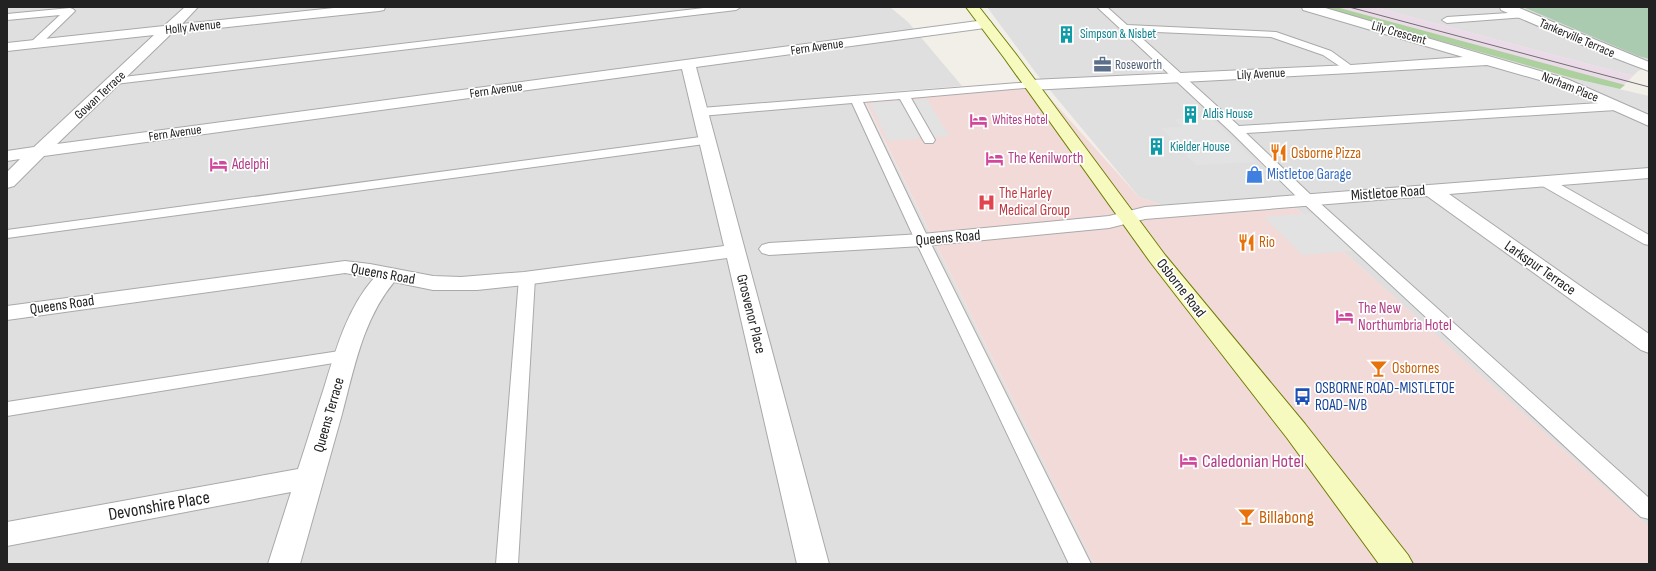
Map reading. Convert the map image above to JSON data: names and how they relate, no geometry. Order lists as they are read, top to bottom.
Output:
{
  "streets": {
    "main road": ["Osborne Road"],
    "street": [
      "Holly Avenue",
      "Lily Crescent",
      "Tankerville Terrace",
      "Fern Avenue",
      "Lily Avenue",
      "Norham Place",
      "Gowan Terrace",
      "Mistletoe Road",
      "Queens Road",
      "Larkspur Terrace",
      "Grosvenor Place",
      "Queens Terrace",
      "Devonshire Place"
    ]
  },
  "crossings": [
    ["Holly Avenue", "Gowan Terrace"],
    ["Lily Crescent", "Lily Avenue"],
    ["Lily Crescent", "Norham Place"],
    ["Fern Avenue", "Gowan Terrace"],
    ["Fern Avenue", "Osborne Road"],
    ["Fern Avenue", "Grosvenor Place"],
    ["Lily Avenue", "Norham Place"],
    ["Lily Avenue", "Osborne Road"],
    ["Mistletoe Road", "Queens Road"],
    ["Mistletoe Road", "Larkspur Terrace"],
    ["Mistletoe Road", "Osborne Road"],
    ["Queens Road", "Osborne Road"],
    ["Queens Road", "Grosvenor Place"],
    ["Queens Road", "Queens Terrace"],
    ["Queens Terrace", "Devonshire Place"]
  ],
  "places": {
    "building": ["Simpson & Nisbet", "Aldis House", "Kielder House"],
    "office": ["Roseworth"],
    "hotel": [
      "Whites Hotel",
      "The Kenilworth",
      "Adelphi",
      "The New Northumbria Hotel",
      "Caledonian Hotel"
    ],
    "restaurant": ["Osborne Pizza", "Rio"],
    "shop": ["Mistletoe Garage"],
    "hospital": ["The Harley Medical Group"],
    "bar": ["Osbornes", "Billabong"],
    "bus stop": ["OSBORNE ROAD-MISTLETOE ROAD-N/B"]
  }
}
